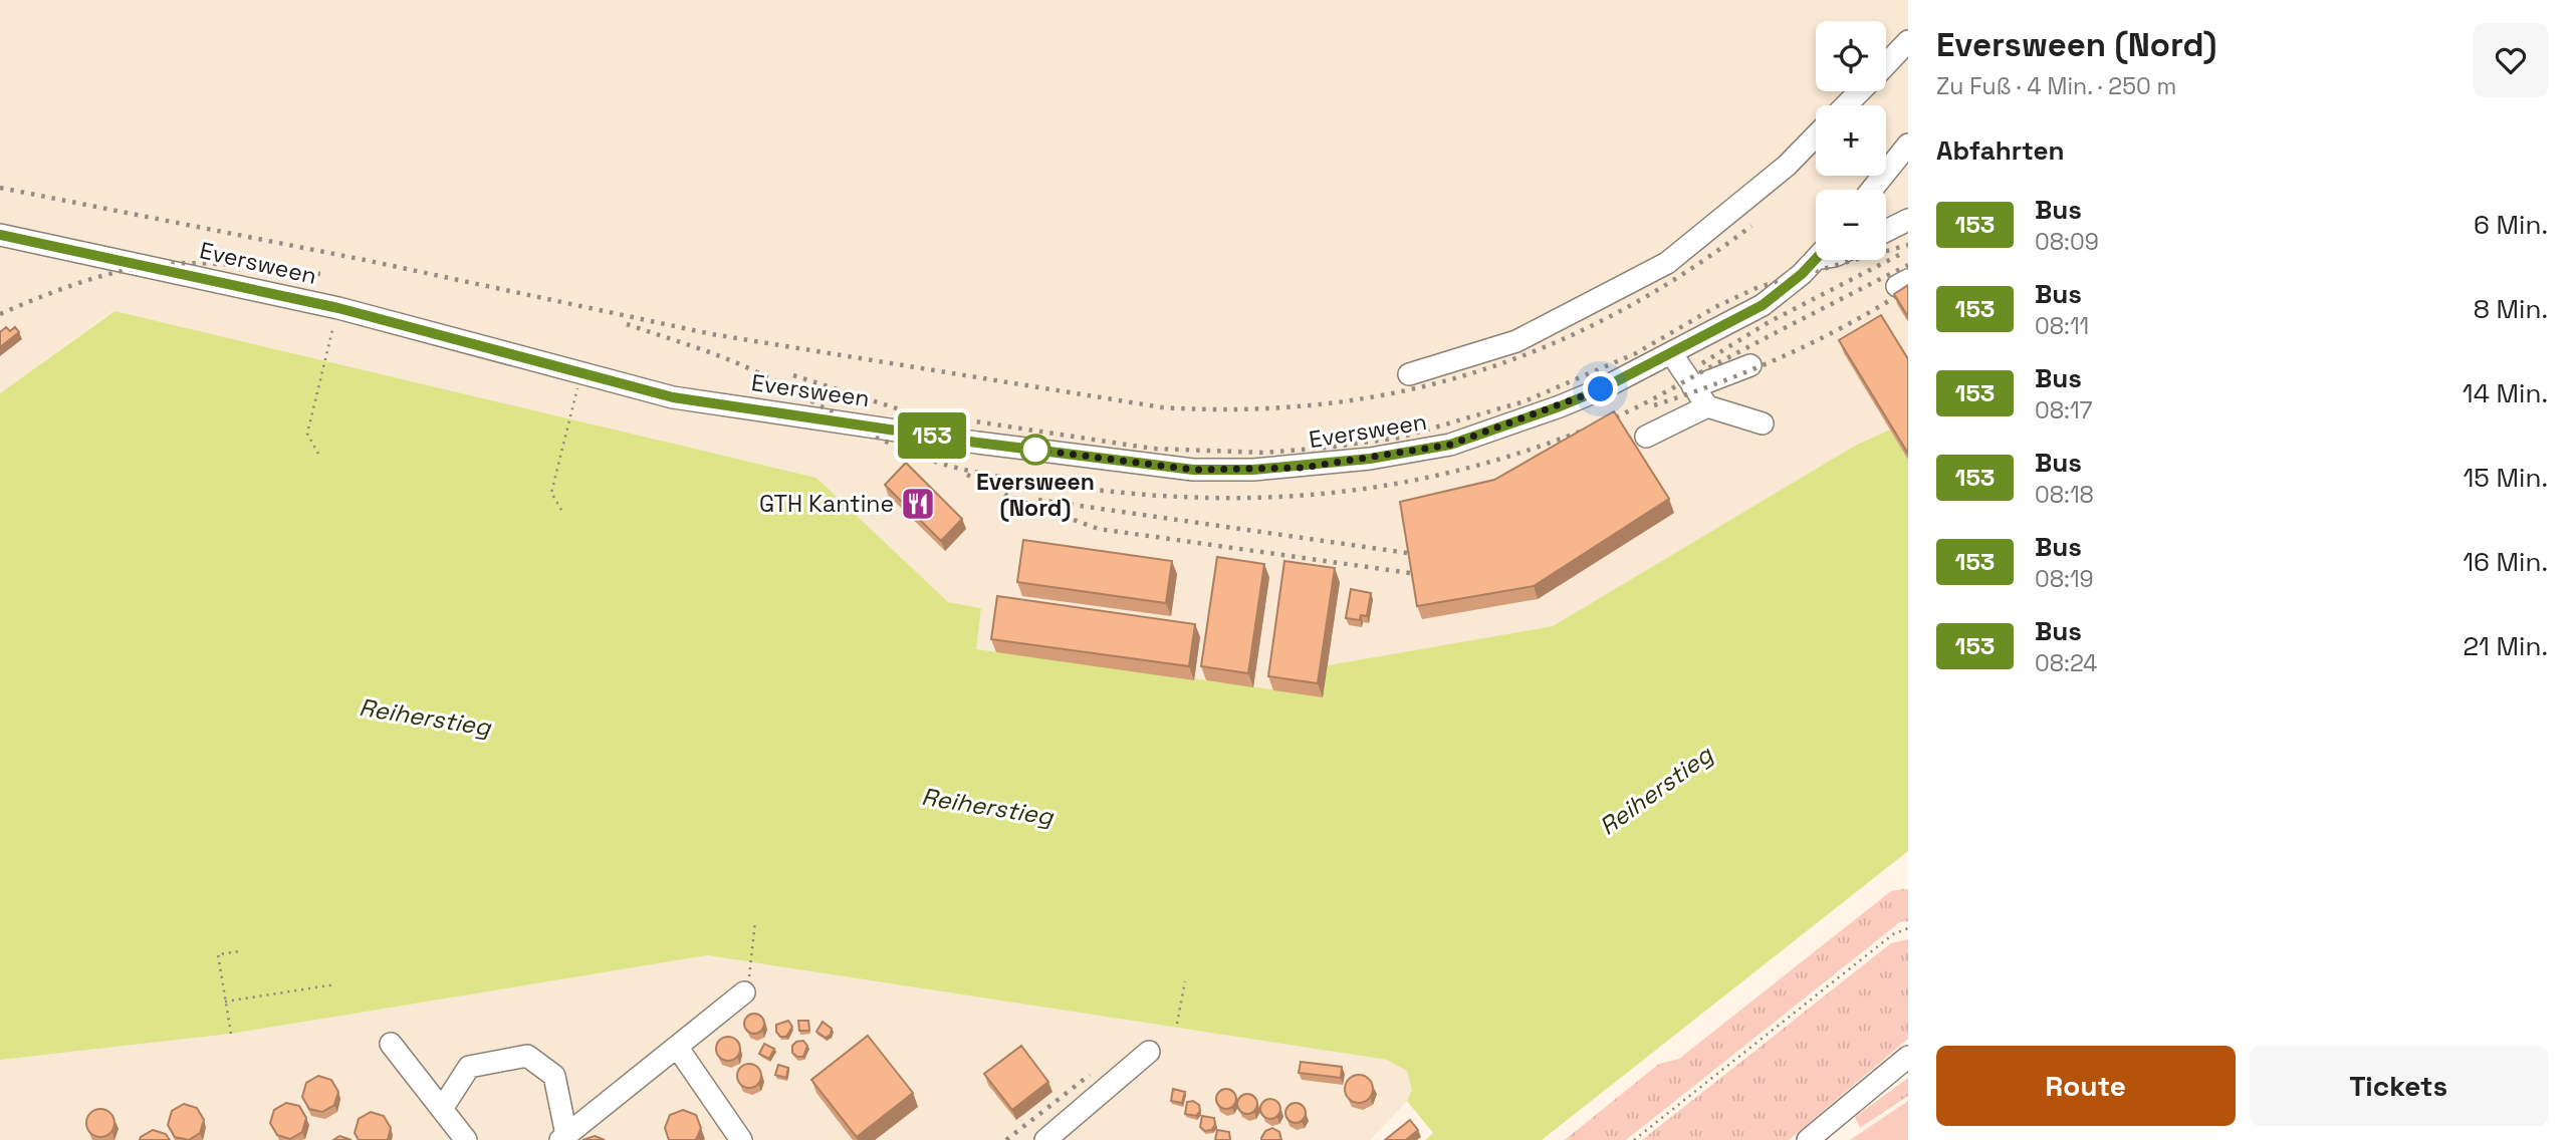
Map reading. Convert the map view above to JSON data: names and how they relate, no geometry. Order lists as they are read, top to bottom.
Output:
{
  "streets": {
    "street": ["Eversween"]
  },
  "water": ["Reiherstieg"],
  "places": {
    "other": ["Eversween (Nord)"],
    "restaurant": ["GTH Kantine"]
  },
  "lines": ["bus line 153"],
  "page": {
    "on_map": "153",
    "heading": [
      ["Eversween (Nord)", "Zu Fuß · 4 Min. · 250 m"],
      "Abfahrten"
    ],
    "map_buttons": ["+", "−"],
    "list": [
      {
        "mark": "153",
        "name": "Bus",
        "note": "08:09",
        "value": "6 Min."
      },
      {
        "mark": "153",
        "name": "Bus",
        "note": "08:11",
        "value": "8 Min."
      },
      {
        "mark": "153",
        "name": "Bus",
        "note": "08:17",
        "value": "14 Min."
      },
      {
        "mark": "153",
        "name": "Bus",
        "note": "08:18",
        "value": "15 Min."
      },
      {
        "mark": "153",
        "name": "Bus",
        "note": "08:19",
        "value": "16 Min."
      },
      {
        "mark": "153",
        "name": "Bus",
        "note": "08:24",
        "value": "21 Min."
      }
    ],
    "buttons": ["Route", "Tickets"]
  }
}
